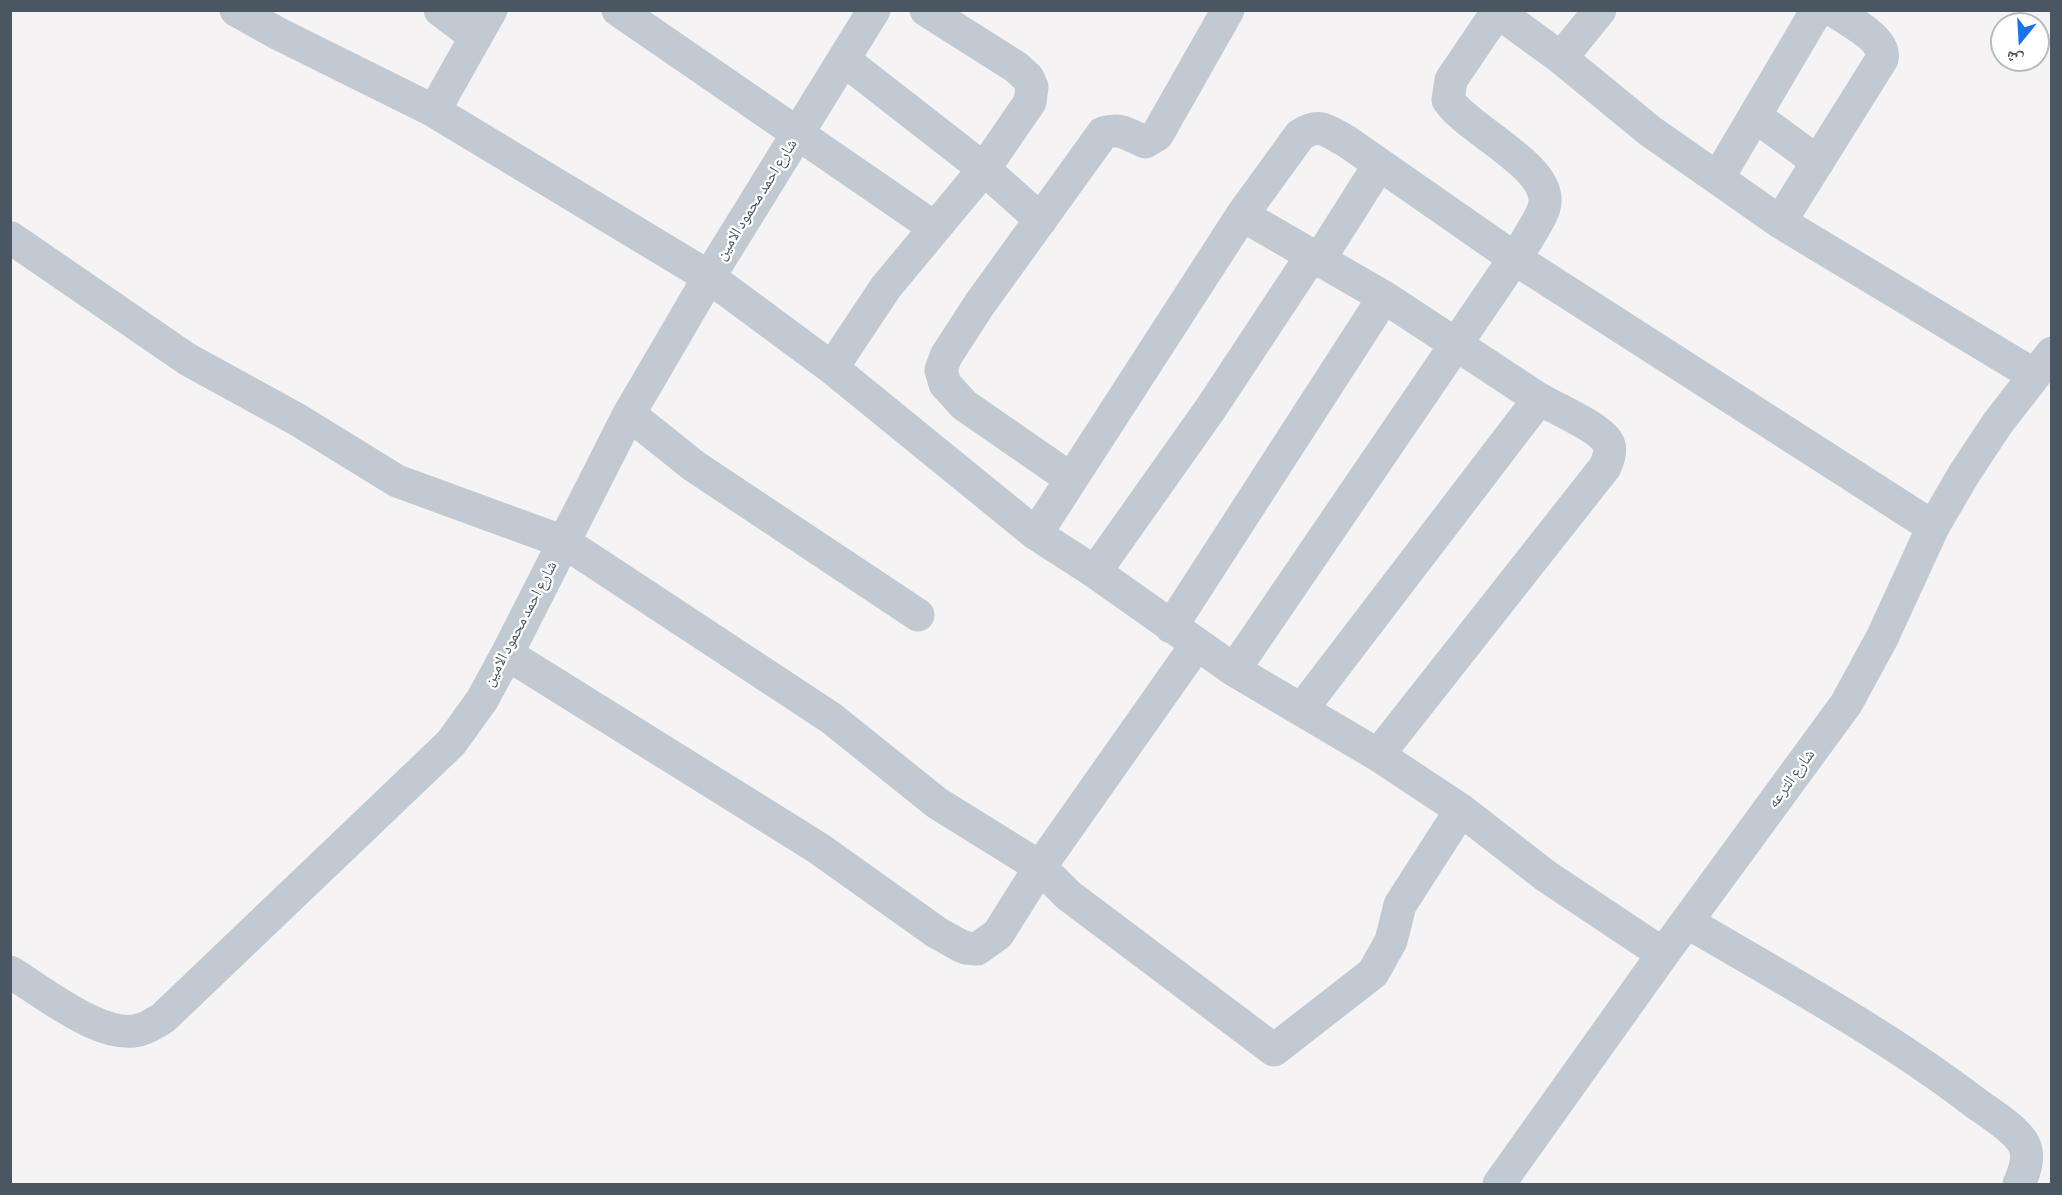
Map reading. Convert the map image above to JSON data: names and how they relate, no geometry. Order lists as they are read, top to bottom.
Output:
{
  "streets": {
    "street": ["شارع احمد محمود الامين", "شارع الترعه"]
  },
  "north": "bottom"
}
